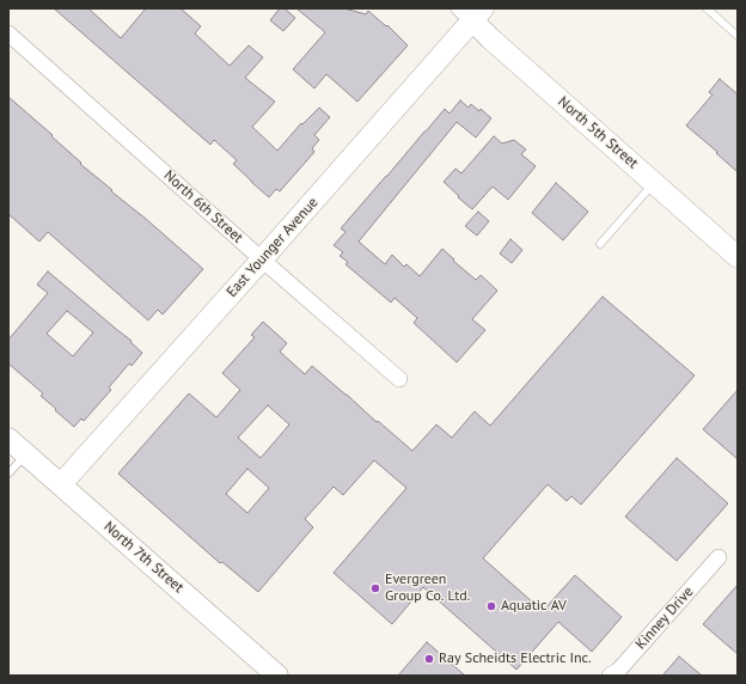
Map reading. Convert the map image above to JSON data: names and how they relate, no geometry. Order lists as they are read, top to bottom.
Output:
{
  "streets": {
    "street": [
      "North 5th Street",
      "North 6th Street",
      "East Younger Avenue",
      "North 7th Street",
      "Kinney Drive"
    ]
  },
  "crossings": [
    ["North 5th Street", "East Younger Avenue"],
    ["North 6th Street", "East Younger Avenue"],
    ["East Younger Avenue", "North 7th Street"]
  ],
  "places": ["Evergreen Group Co. Ltd.", "Aquatic AV", "Ray Scheidts Electric Inc."]
}
